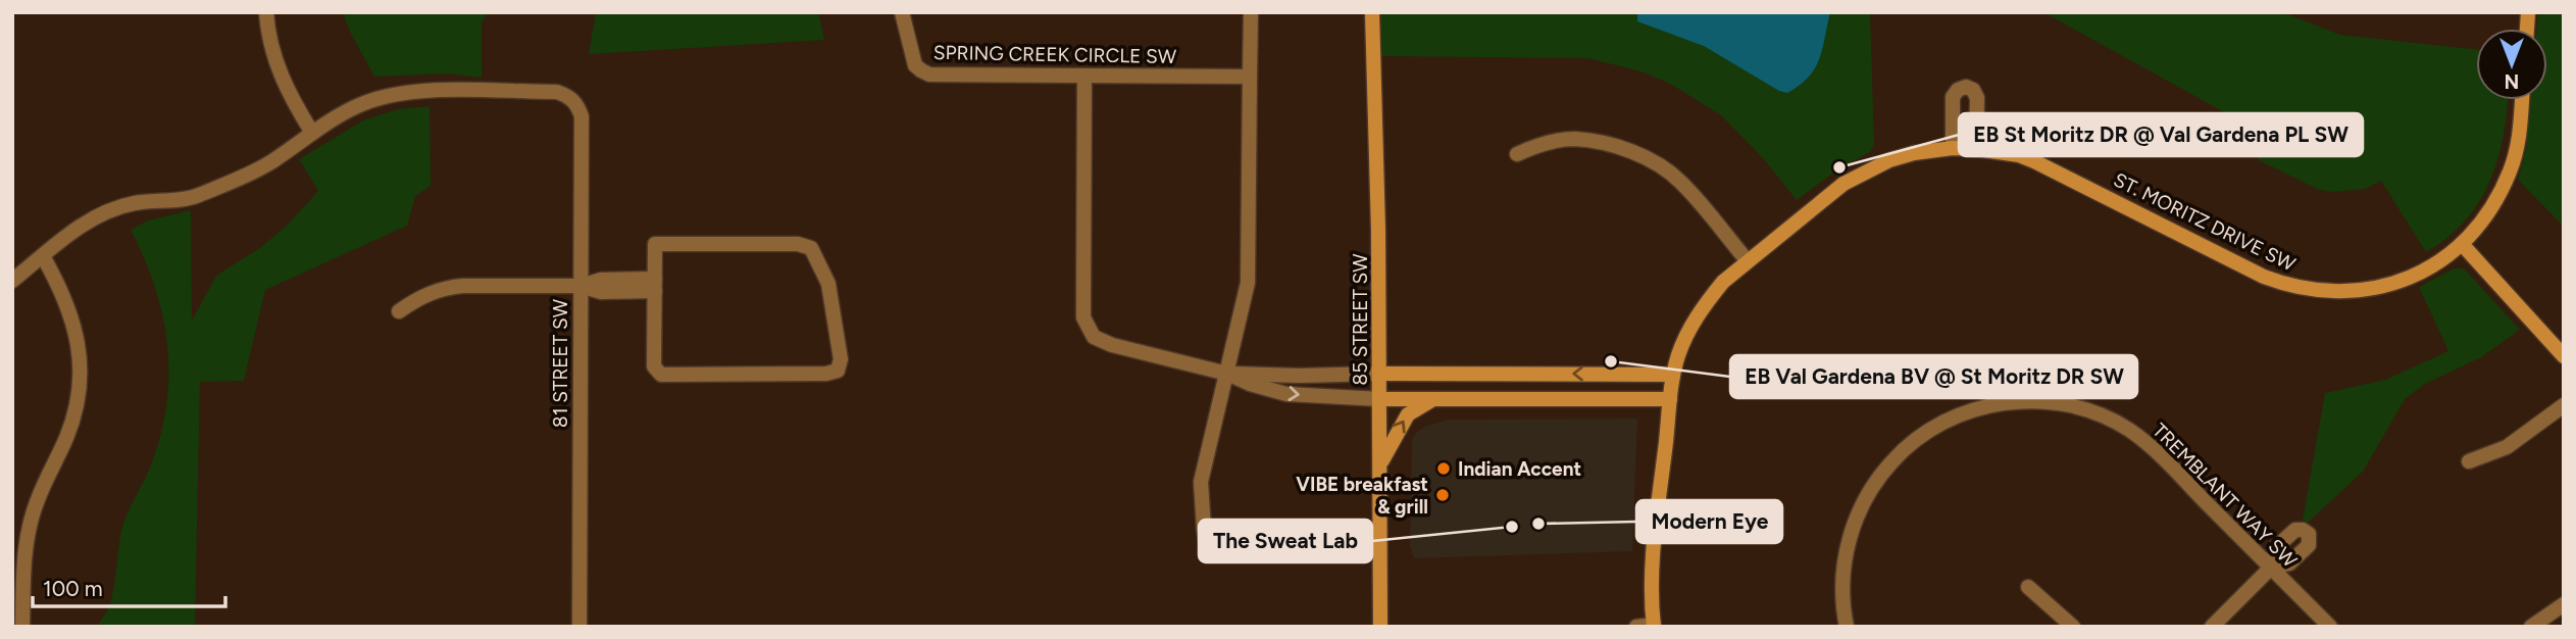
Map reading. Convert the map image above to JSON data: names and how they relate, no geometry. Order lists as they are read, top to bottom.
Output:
{
  "streets": {
    "street": [
      "SPRING CREEK CIRCLE SW",
      "ST. MORITZ DRIVE SW",
      "85 STREET SW",
      "81 STREET SW",
      "TREMBLANT WAY SW"
    ]
  },
  "places": [
    "EB St Moritz DR @ Val Gardena PL SW",
    "EB Val Gardena BV @ St Moritz DR SW",
    "Indian Accent",
    "VIBE breakfast & grill",
    "Modern Eye",
    "The Sweat Lab"
  ],
  "scale_bar": "100 m",
  "north": "bottom"
}
